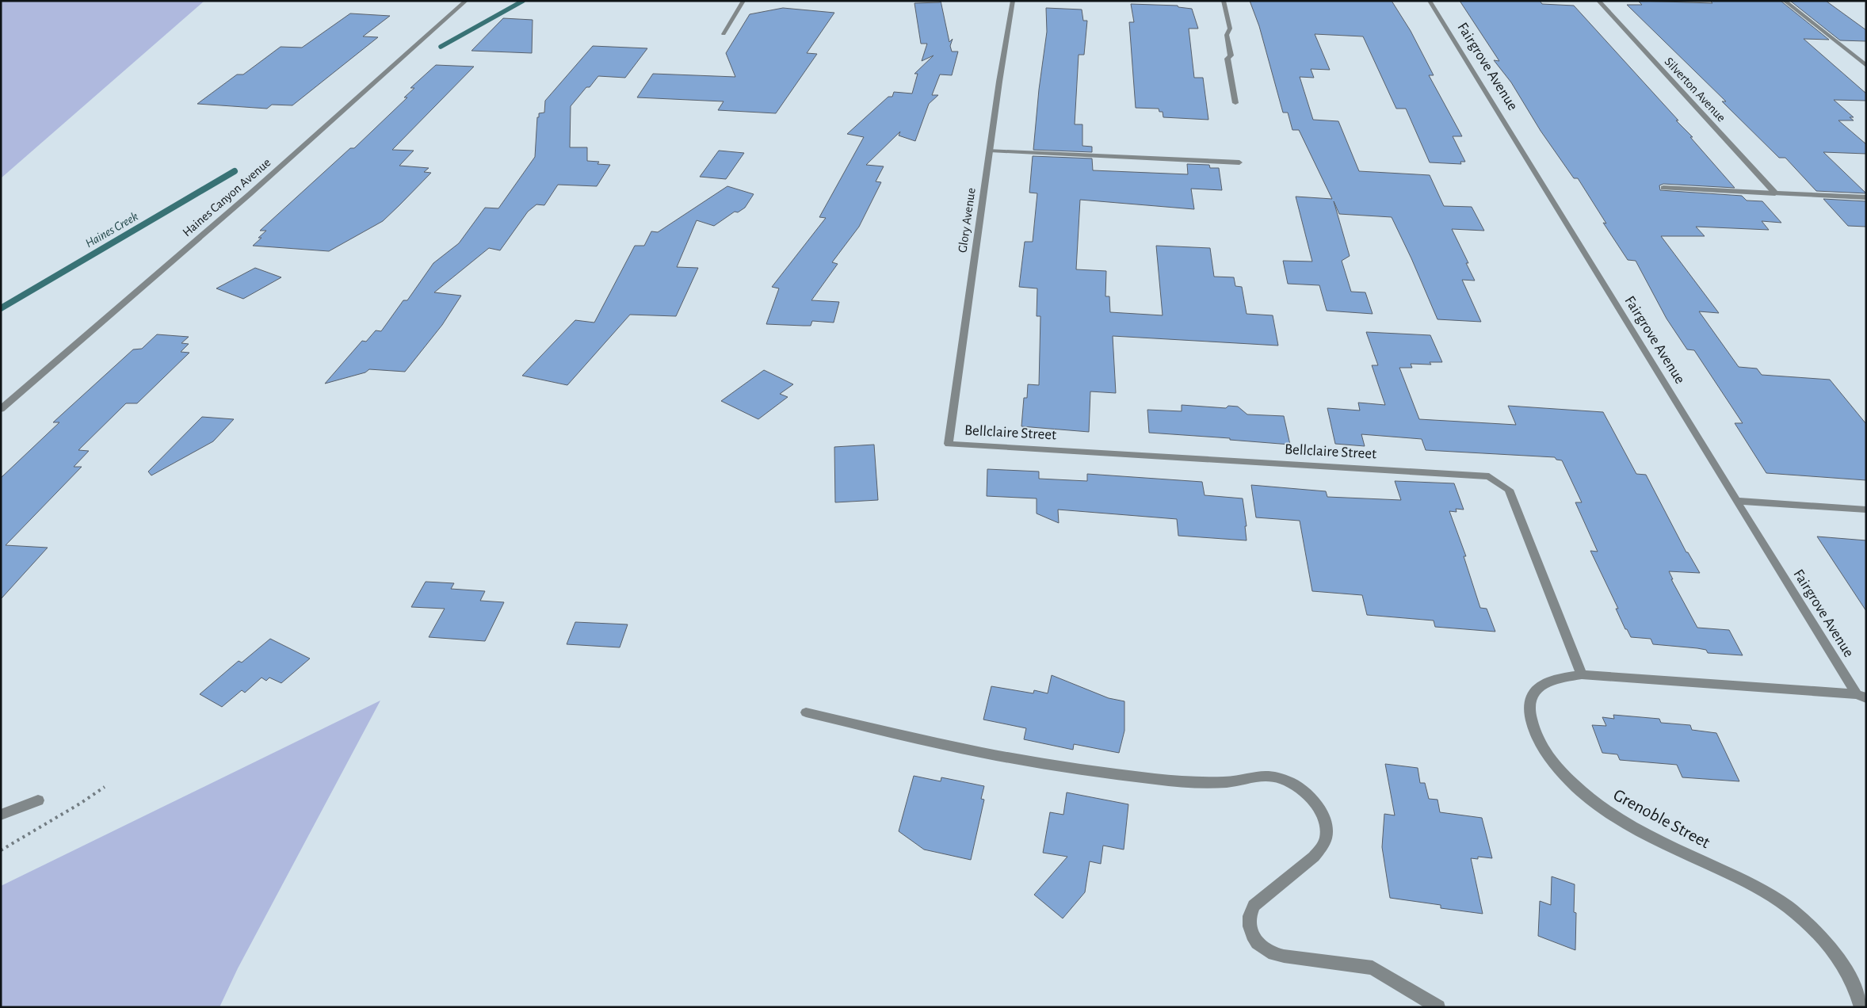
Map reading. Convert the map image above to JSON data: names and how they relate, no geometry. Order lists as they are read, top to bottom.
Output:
{
  "streets": {
    "street": [
      "Fairgrove Avenue",
      "Silverton Avenue",
      "Haines Canyon Avenue",
      "Glory Avenue",
      "Bellclaire Street",
      "Grenoble Street"
    ]
  },
  "crossings": [
    ["Fairgrove Avenue", "Grenoble Street"],
    ["Glory Avenue", "Bellclaire Street"],
    ["Bellclaire Street", "Grenoble Street"]
  ],
  "water": ["Haines Creek"]
}
